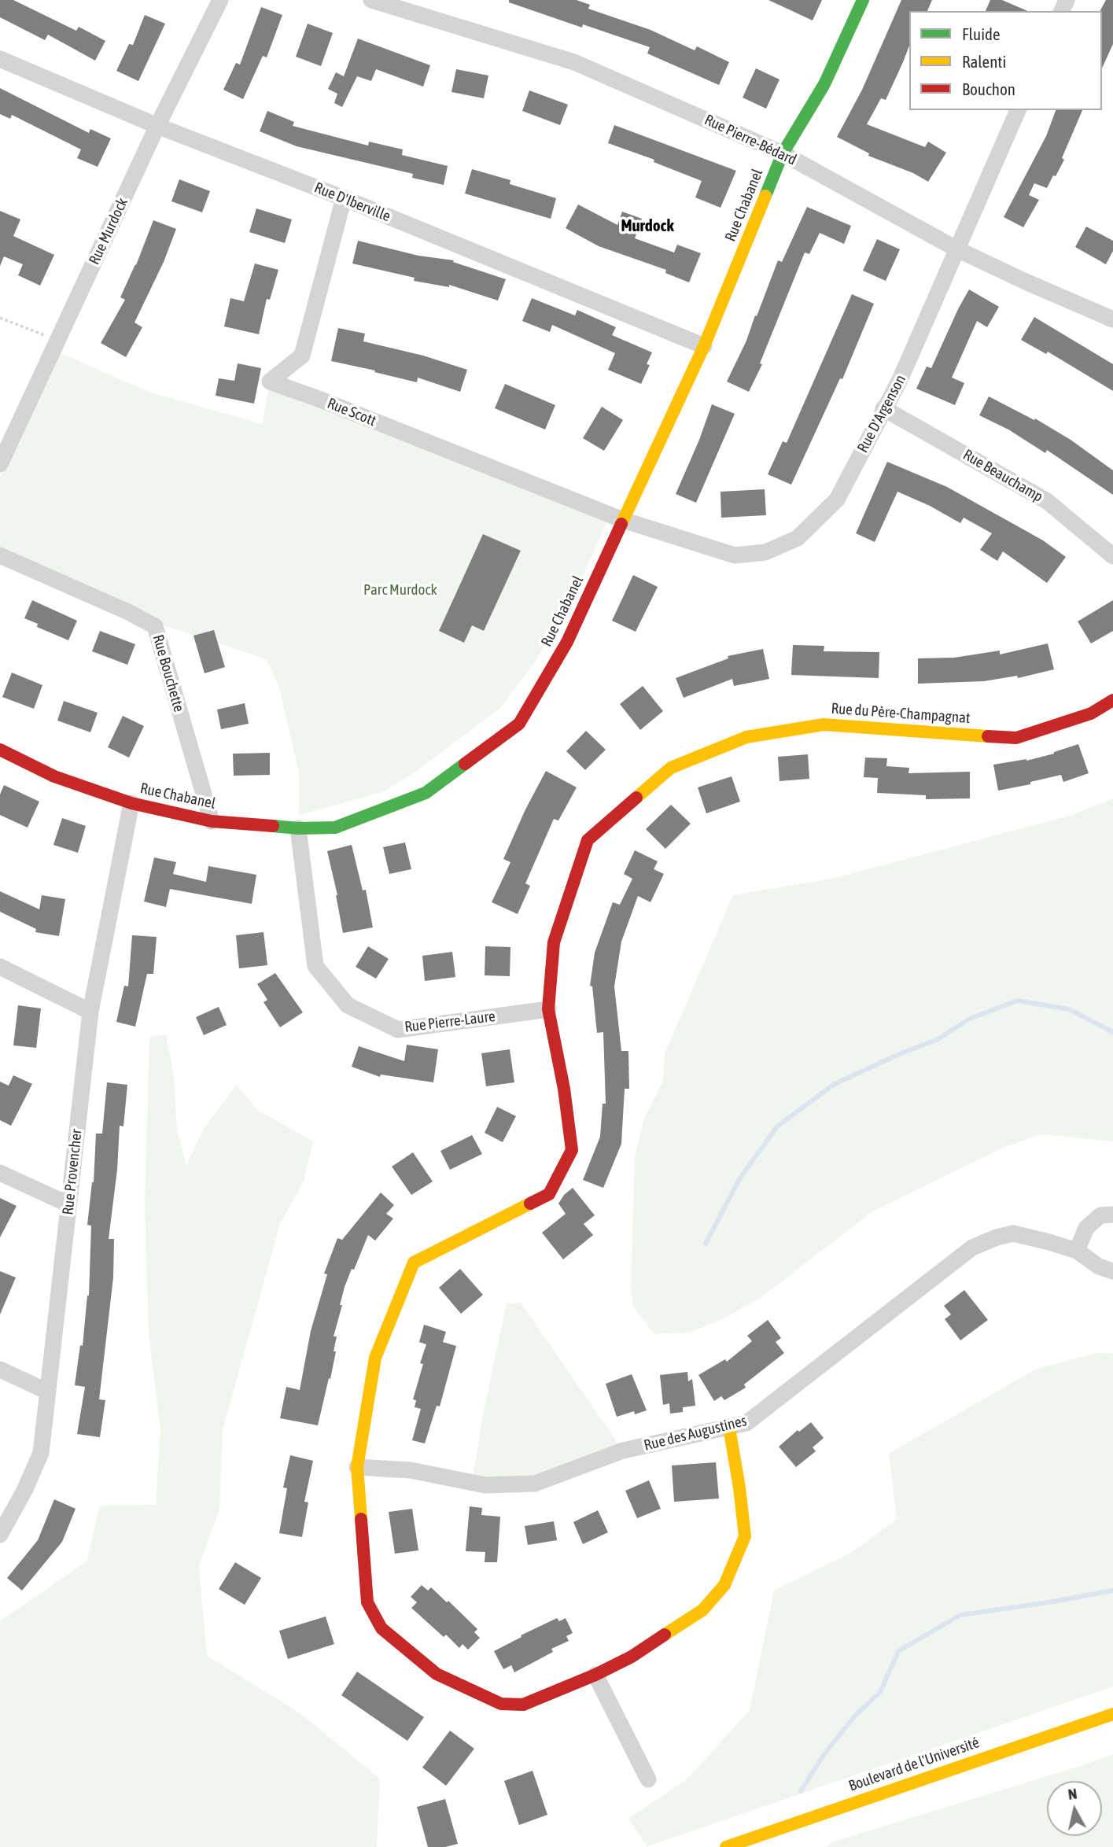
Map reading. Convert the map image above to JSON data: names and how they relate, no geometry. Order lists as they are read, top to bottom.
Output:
{
  "streets": {
    "street": [
      "Rue Pierre-Bédard",
      "Rue D'Iberville",
      "Rue Chabanel",
      "Rue Murdock",
      "Rue Scott",
      "Rue D'Argenson",
      "Rue Beauchamp",
      "Rue Bouchette",
      "Rue du Père-Champagnat",
      "Rue Pierre-Laure",
      "Rue Provencher",
      "Rue des Augustines",
      "Boulevard de l'Université"
    ]
  },
  "crossings": [
    ["Rue Pierre-Bédard", "Rue Chabanel"],
    ["Rue Pierre-Bédard", "Rue D'Argenson"],
    ["Rue D'Iberville", "Rue Chabanel"],
    ["Rue D'Iberville", "Rue Murdock"],
    ["Rue D'Iberville", "Rue Scott"],
    ["Rue Chabanel", "Rue Scott"],
    ["Rue Chabanel", "Rue D'Argenson"],
    ["Rue Chabanel", "Rue Bouchette"],
    ["Rue Chabanel", "Rue Pierre-Laure"],
    ["Rue Chabanel", "Rue Provencher"],
    ["Rue Scott", "Rue D'Argenson"],
    ["Rue D'Argenson", "Rue Beauchamp"],
    ["Rue du Père-Champagnat", "Rue Pierre-Laure"],
    ["Rue du Père-Champagnat", "Rue des Augustines"]
  ],
  "districts": ["Murdock"],
  "parks": ["Parc Murdock"],
  "legend": ["Fluide", "Ralenti", "Bouchon"],
  "north": "top"
}
